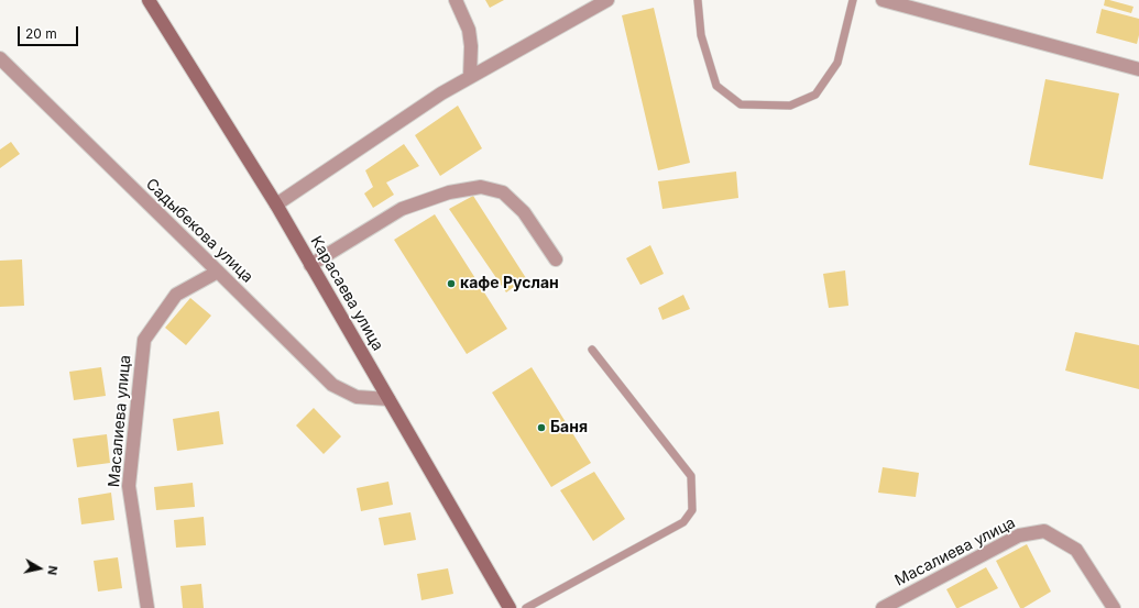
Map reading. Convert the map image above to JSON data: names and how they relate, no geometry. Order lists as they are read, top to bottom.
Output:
{
  "streets": {
    "street": ["Садыбекова улица", "Карасаева улица", "Масалиева улица"]
  },
  "crossings": [
    ["Садыбекова улица", "Карасаева улица"],
    ["Садыбекова улица", "Масалиева улица"]
  ],
  "places": ["кафе Руслан", "Баня"],
  "scale_bar": "20 m",
  "north": "right"
}
